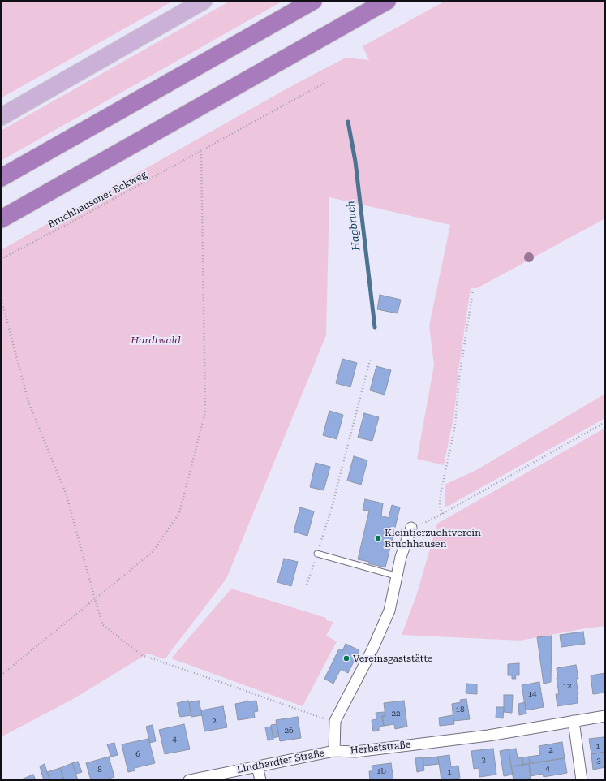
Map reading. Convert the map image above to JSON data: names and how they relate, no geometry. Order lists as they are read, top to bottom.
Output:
{
  "streets": {
    "street": ["Herbststraße", "Lindhardter Straße"],
    "path": ["Bruchhausener Eckweg"]
  },
  "crossings": [
    ["Herbststraße", "Lindhardter Straße"]
  ],
  "water": ["Hagbruch"],
  "parks": ["Hardtwald"],
  "places": ["Kleintierzuchtverein Bruchhausen", "Vereinsgaststätte"],
  "house_numbers": [
    "12",
    "14",
    "18",
    "22",
    "2",
    "26",
    "4",
    "1",
    "2",
    "6",
    "3",
    "3",
    "4",
    "8",
    "1b",
    "1"
  ]
}
